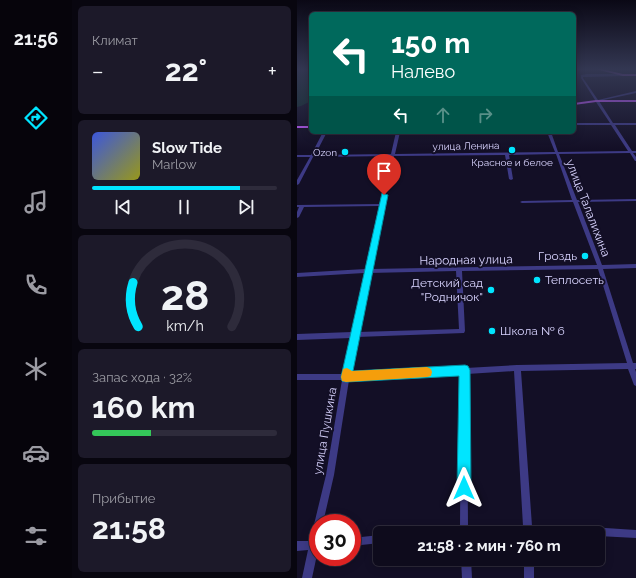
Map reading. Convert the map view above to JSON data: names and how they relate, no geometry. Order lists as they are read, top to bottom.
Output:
{
  "streets": {
    "street": [
      "улица Ленина",
      "улица Талалихина",
      "Народная улица",
      "улица Пушкина"
    ]
  },
  "crossings": [
    ["улица Ленина", "улица Талалихина"],
    ["улица Ленина", "улица Пушкина"],
    ["улица Талалихина", "Народная улица"],
    ["Народная улица", "улица Пушкина"]
  ],
  "places": [
    "Красное и белое",
    "Ozon",
    "Гроздь",
    "Теплосеть",
    "Детский сад \"Родничок\"",
    "Школа № 6"
  ],
  "page": {
    "tabs": "21:56",
    "tile": [
      "Климат",
      ["Запас хода · 32%", "160 km"],
      ["Прибытие", "21:58"]
    ],
    "turn": ["150 m", "Налево"],
    "heat": ["−", "22°", "+"],
    "song": ["Slow Tide", "Marlow"],
    "limit": "30",
    "trip": "21:58 · 2 мин · 760 m",
    "gauge": ["28", "km/h"]
  }
}
